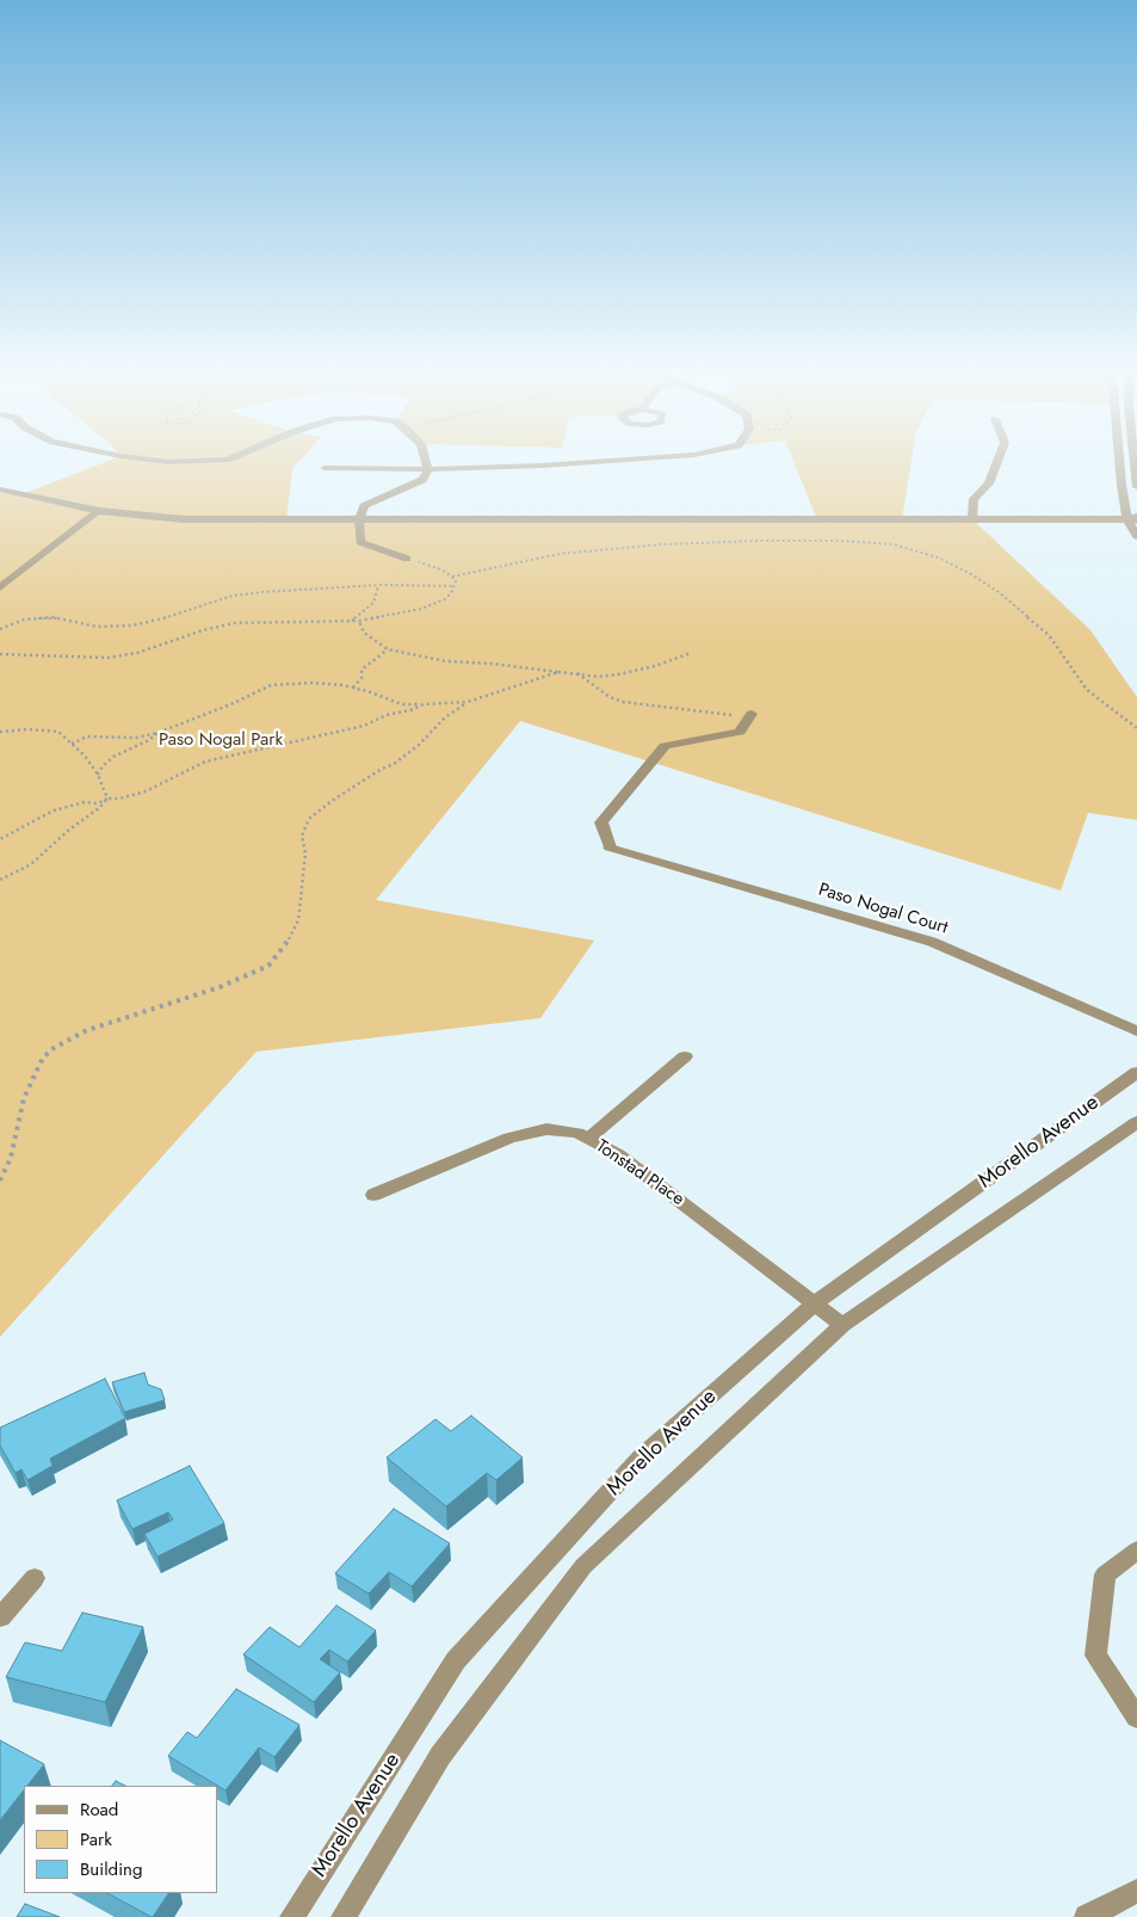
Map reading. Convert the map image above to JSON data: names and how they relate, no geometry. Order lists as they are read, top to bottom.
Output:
{
  "streets": {
    "street": ["Paso Nogal Court", "Morello Avenue", "Tonstad Place"]
  },
  "crossings": [
    ["Morello Avenue", "Tonstad Place"]
  ],
  "parks": ["Paso Nogal Park"],
  "legend": ["Road", "Park", "Building"]
}
